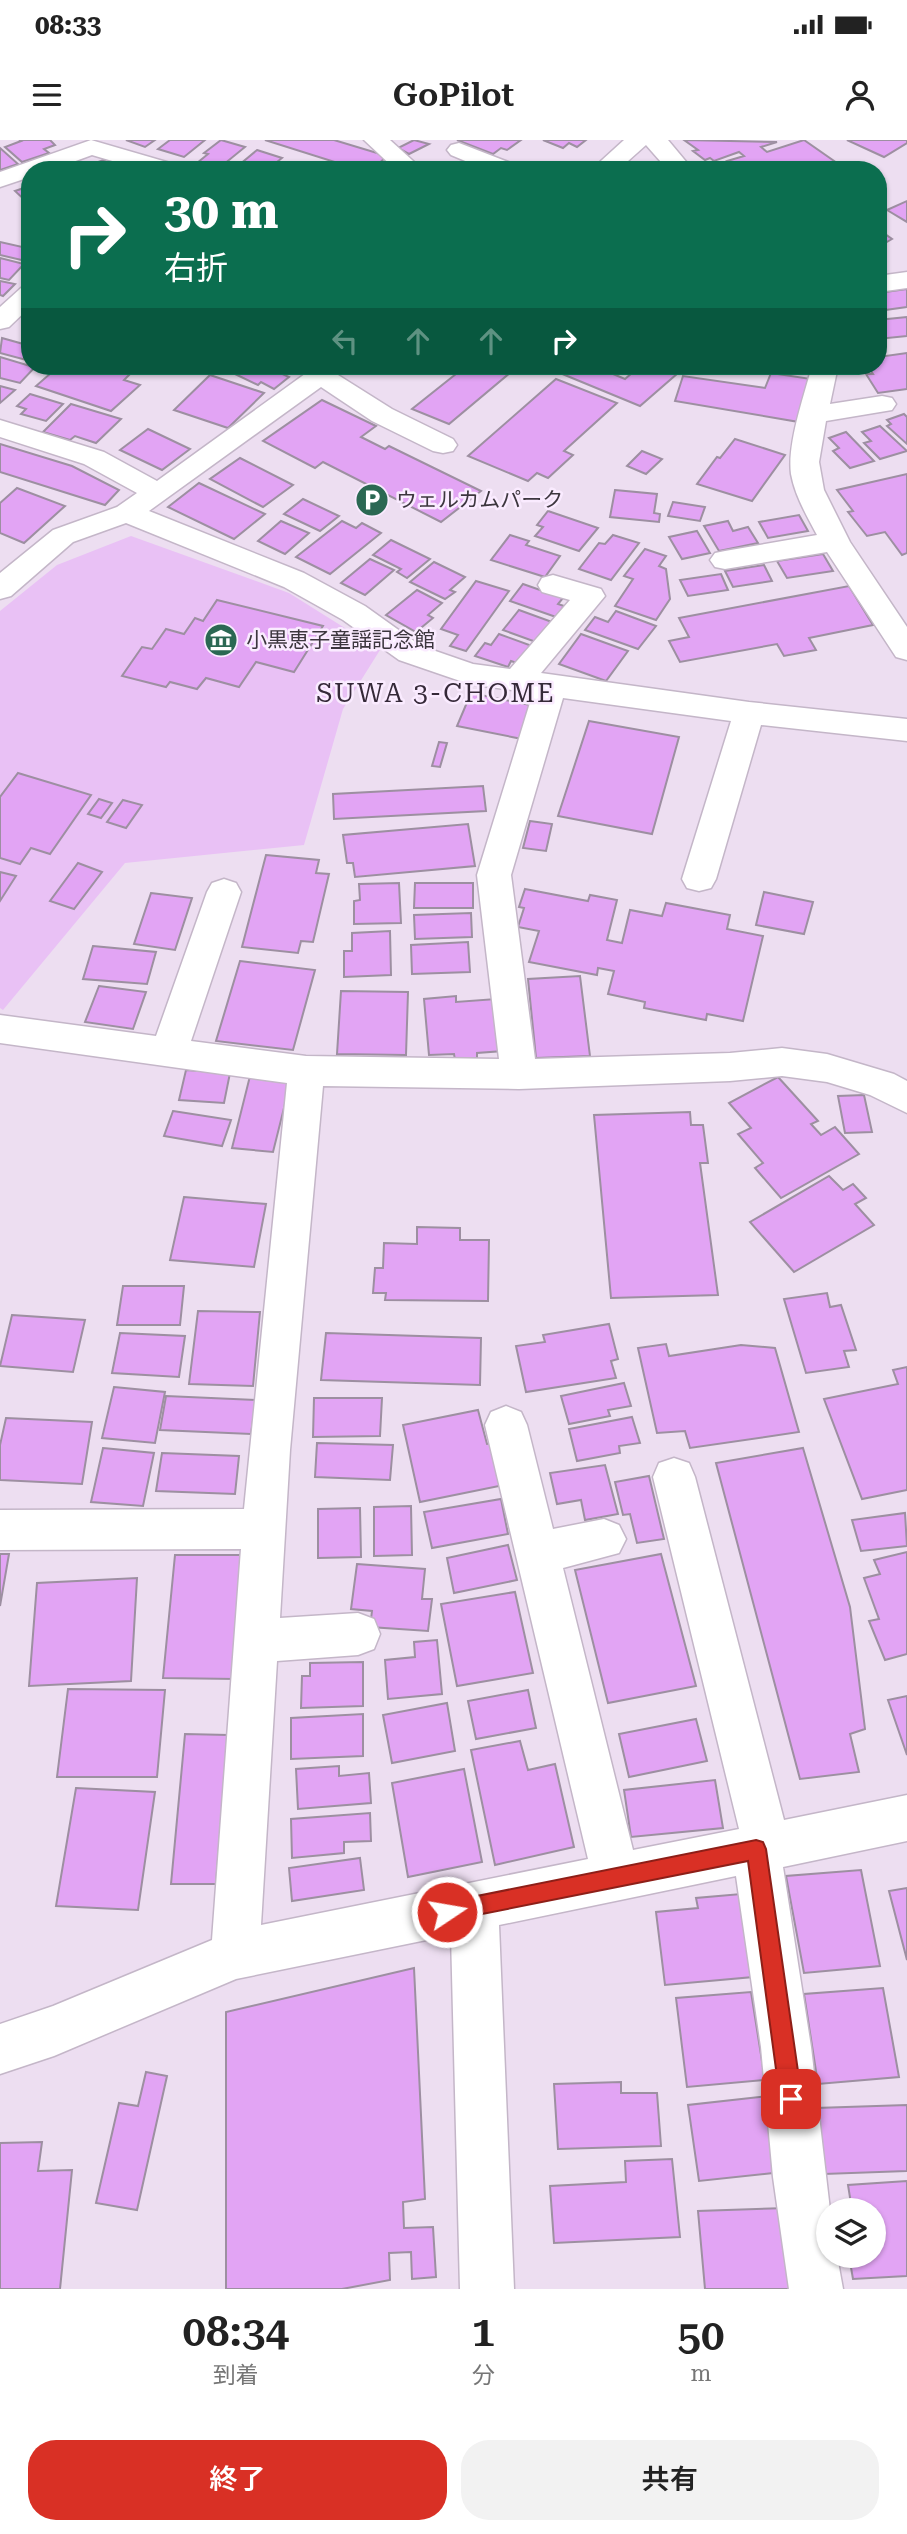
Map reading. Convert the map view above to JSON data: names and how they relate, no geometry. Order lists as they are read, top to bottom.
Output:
{
  "districts": ["SUWA 3-CHOME"],
  "places": {
    "parking": ["ウェルカムパーク"],
    "museum": ["小黒恵子童謡記念館"]
  },
  "page": {
    "status": "08:33",
    "header": "GoPilot",
    "turn": ["30 m", "右折"],
    "eta": [
      "08:34",
      "到着",
      "1",
      "分",
      "50",
      "m"
    ],
    "buttons": ["終了", "共有"]
  }
}
